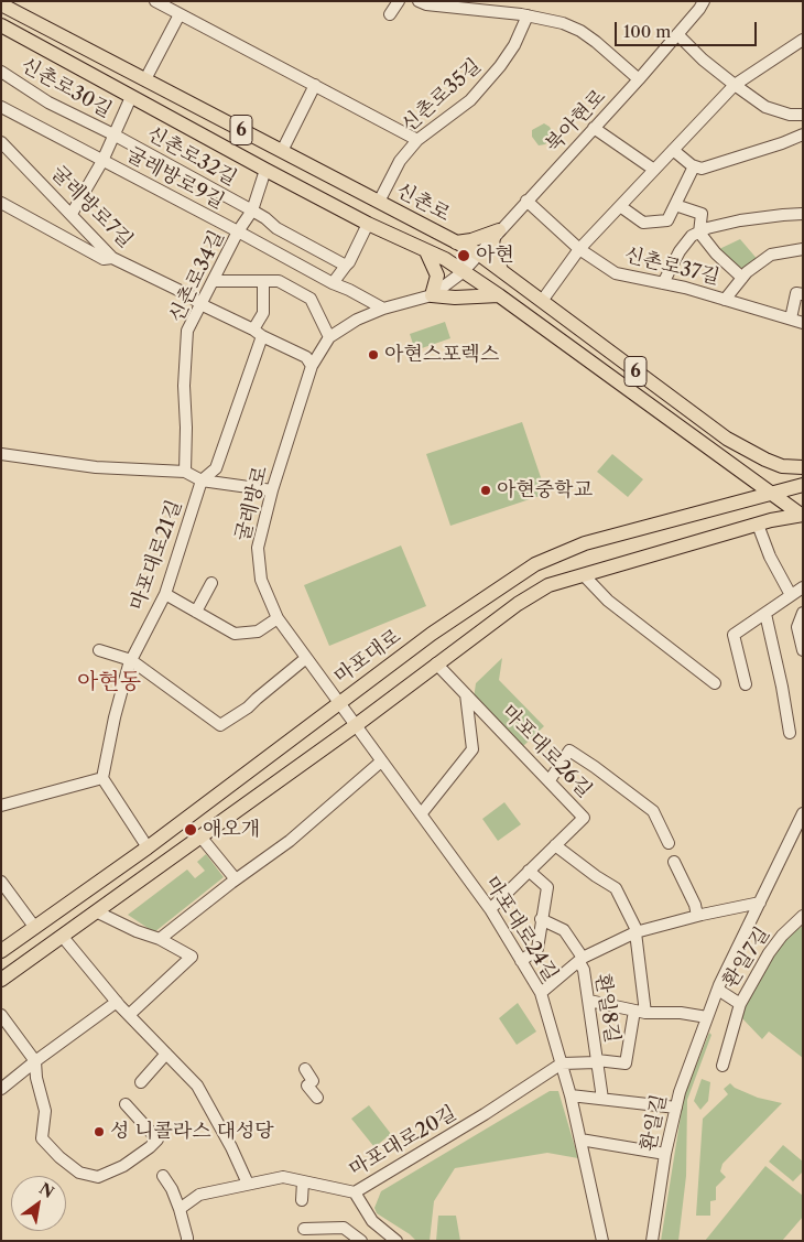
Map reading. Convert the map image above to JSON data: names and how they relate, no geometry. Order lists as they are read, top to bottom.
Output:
{
  "streets": {
    "main road": ["6", "신촌로", "마포대로"],
    "street": [
      "신촌로30길",
      "신촌로35길",
      "북아현로",
      "신촌로32길",
      "굴레방로9길",
      "굴레방로7길",
      "신촌로37길",
      "신촌로34길",
      "굴레방로",
      "마포대로21길",
      "마포대로26길",
      "마포대로24길",
      "환일7길",
      "환일8길",
      "환일길",
      "마포대로20길"
    ]
  },
  "crossings": [
    ["신촌로30길", "신촌로32길"],
    ["신촌로30길", "굴레방로9길"],
    ["신촌로30길", "신촌로"],
    ["신촌로30길", "굴레방로7길"],
    ["신촌로35길", "신촌로"],
    ["북아현로", "신촌로"],
    ["북아현로", "신촌로37길"],
    ["북아현로", "굴레방로"],
    ["신촌로32길", "신촌로34길"],
    ["굴레방로9길", "신촌로34길"],
    ["굴레방로9길", "굴레방로"],
    ["신촌로", "신촌로34길"],
    ["신촌로", "굴레방로"],
    ["신촌로", "마포대로"],
    ["굴레방로7길", "신촌로34길"],
    ["굴레방로7길", "굴레방로"],
    ["굴레방로7길", "마포대로21길"],
    ["굴레방로", "마포대로"],
    ["굴레방로", "마포대로24길"],
    ["마포대로26길", "마포대로24길"],
    ["마포대로24길", "환일8길"],
    ["마포대로24길", "마포대로20길"],
    ["환일7길", "환일길"],
    ["환일8길", "마포대로20길"]
  ],
  "districts": ["아현동"],
  "places": [
    "아현",
    "아현스포렉스",
    "아현중학교",
    "애오개",
    "성 니콜라스 대성당"
  ],
  "scale_bar": "100 m",
  "north": "top right"
}
